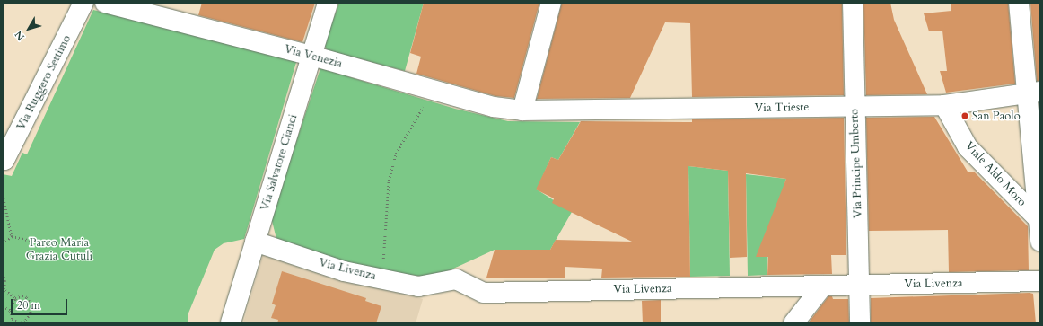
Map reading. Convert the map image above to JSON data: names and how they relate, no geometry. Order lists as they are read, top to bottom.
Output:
{
  "streets": {
    "street": [
      "Via Venezia",
      "Via Ruggero Settimo",
      "Via Trieste",
      "Via Salvatore Cianci",
      "Via Principe Umberto",
      "Viale Aldo Moro",
      "Via Livenza"
    ]
  },
  "crossings": [
    ["Via Venezia", "Via Trieste"],
    ["Via Venezia", "Via Salvatore Cianci"],
    ["Via Trieste", "Via Principe Umberto"],
    ["Via Trieste", "Viale Aldo Moro"],
    ["Via Salvatore Cianci", "Via Livenza"],
    ["Via Principe Umberto", "Via Livenza"]
  ],
  "parks": ["Parco Maria Grazia Cutuli"],
  "places": ["San Paolo"],
  "scale_bar": "20 m",
  "north": "bottom left"
}
